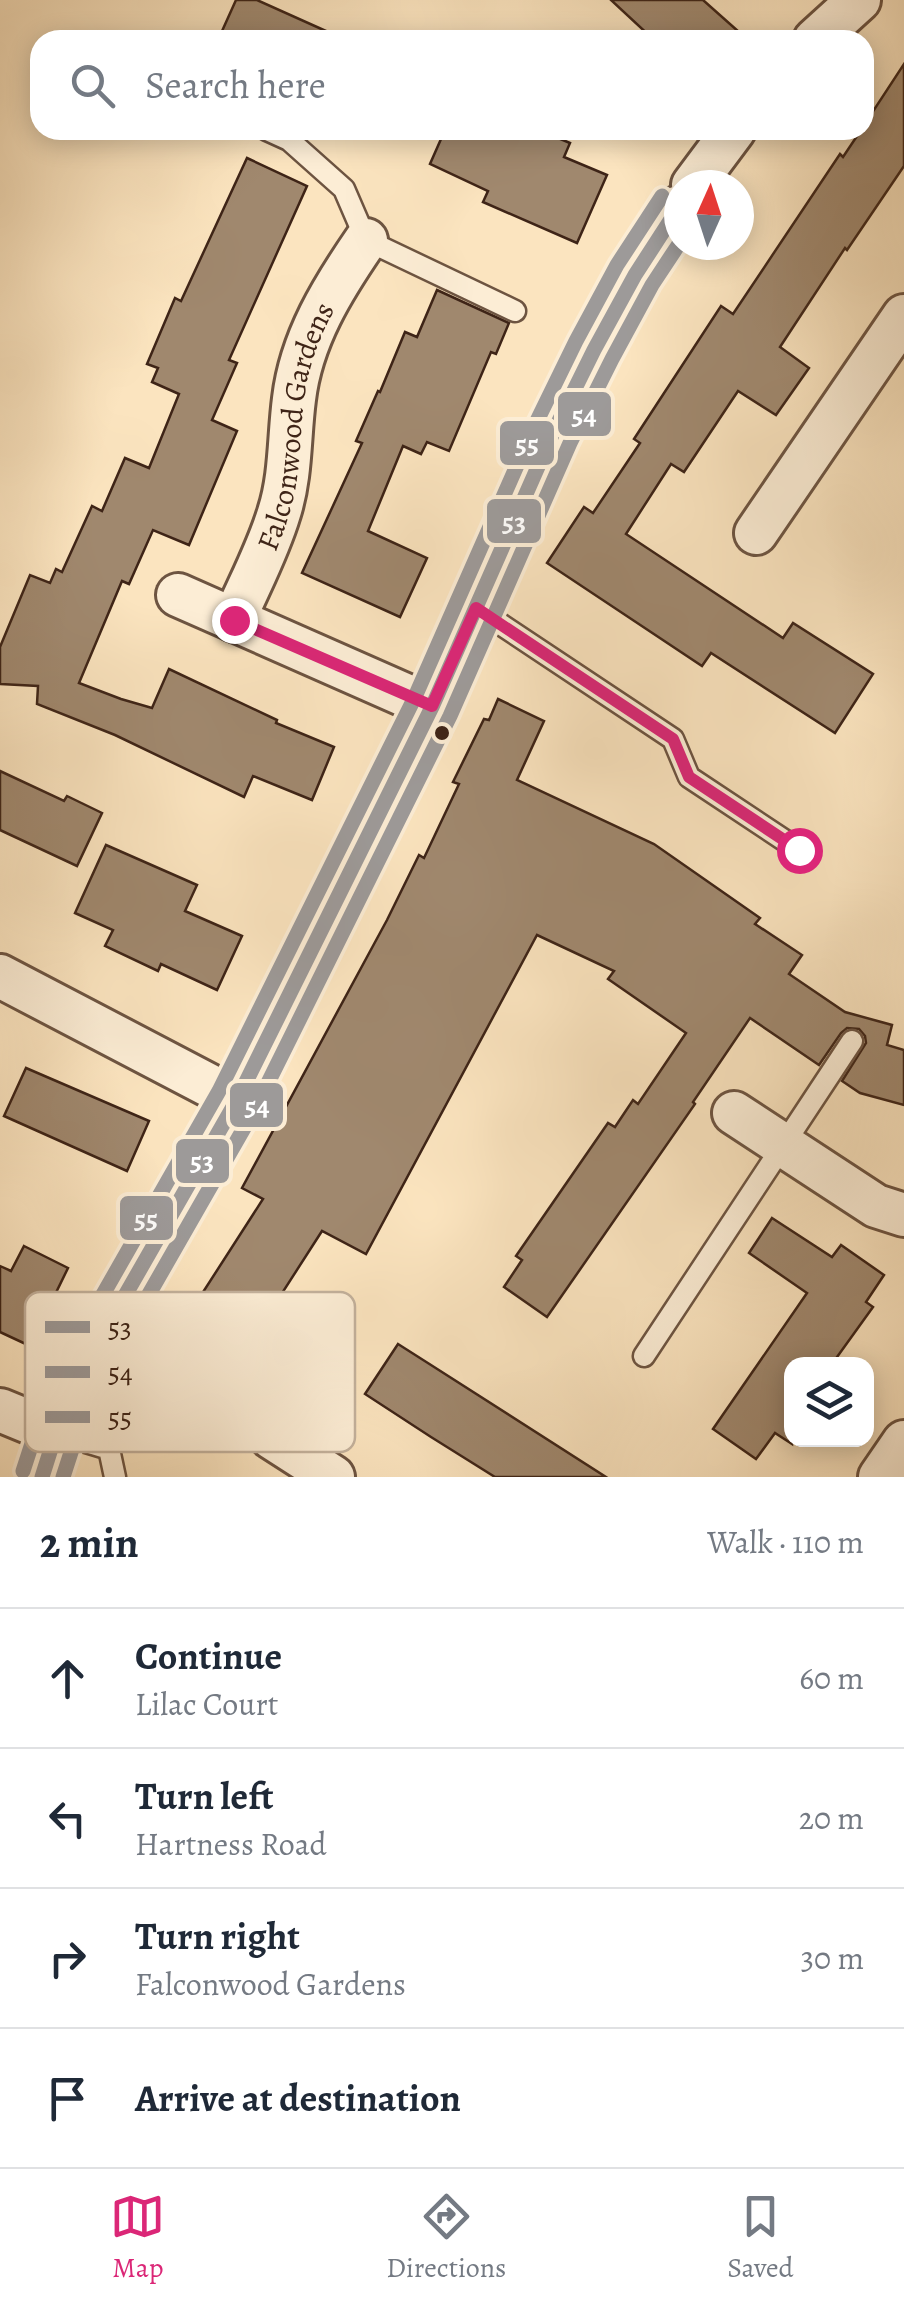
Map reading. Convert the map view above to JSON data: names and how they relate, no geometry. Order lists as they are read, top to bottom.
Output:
{
  "streets": {
    "street": ["Falconwood Gardens"]
  },
  "lines": ["transit line 55", "transit line 53", "transit line 54"],
  "legend": ["53", "54", "55"],
  "north": "top",
  "page": {
    "search": "Search here",
    "heading": ["2 min", "Walk · 110 m"],
    "list": [
      ["Continue", "Lilac Court", "60 m"],
      ["Turn left", "Hartness Road", "20 m"],
      ["Turn right", "Falconwood Gardens", "30 m"],
      "Arrive at destination"
    ],
    "nav": ["Map", "Directions", "Saved"]
  }
}
